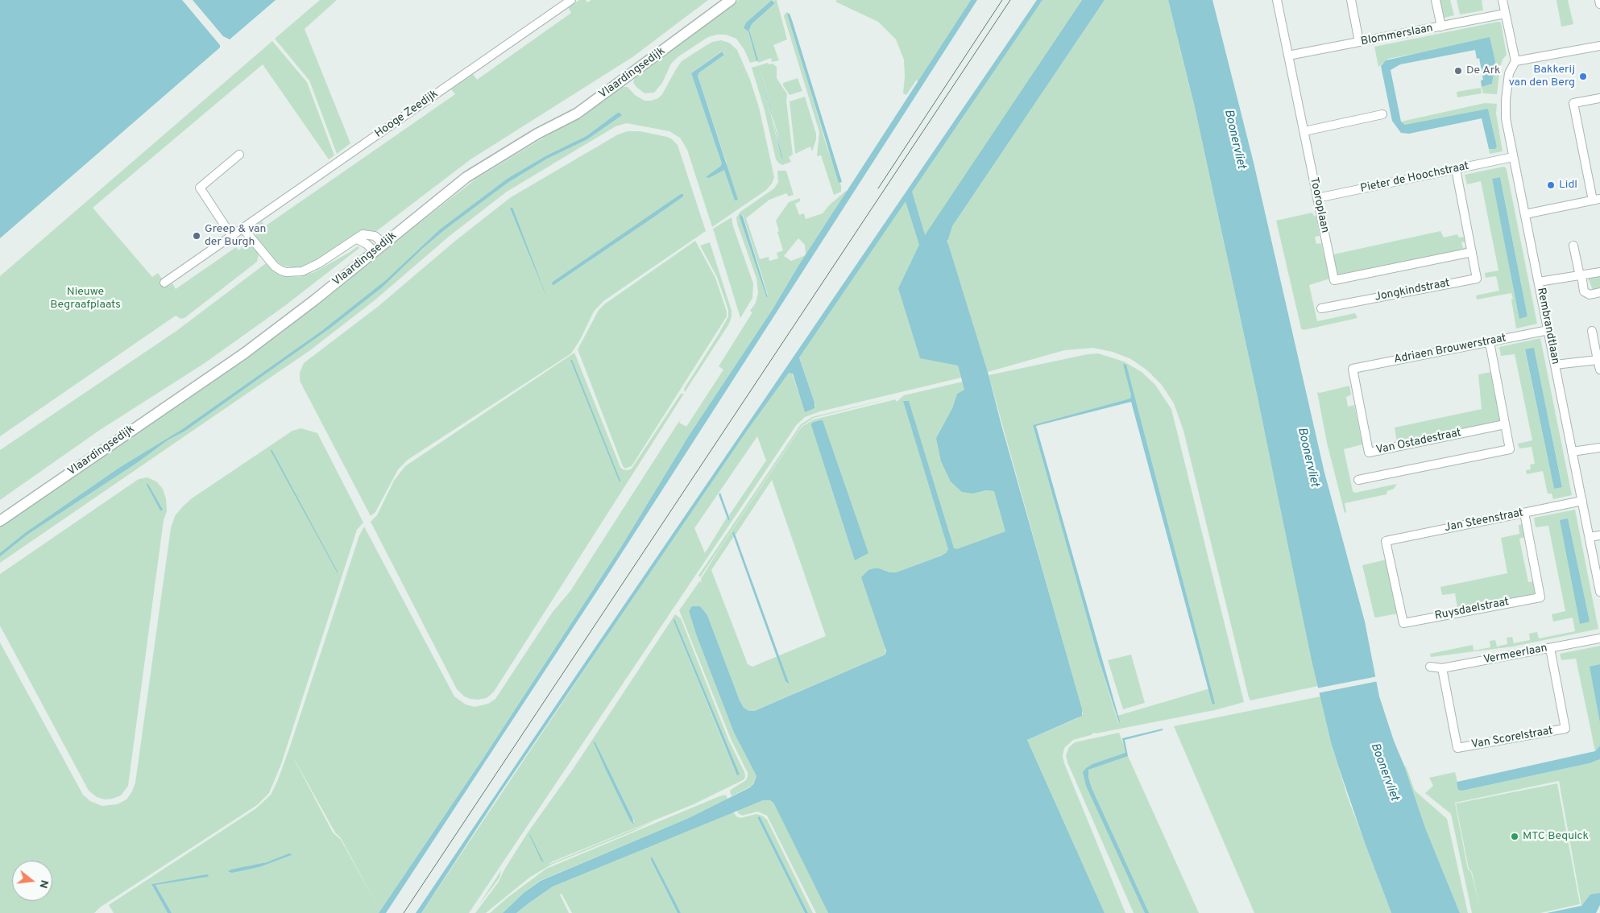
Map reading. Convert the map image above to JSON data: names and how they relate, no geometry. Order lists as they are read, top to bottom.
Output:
{
  "streets": {
    "street": [
      "Blommerslaan",
      "Vlaardingsedijk",
      "Hooge Zeedijk",
      "Pieter de Hoochstraat",
      "Tooroplaan",
      "Jongkindstraat",
      "Rembrandtlaan",
      "Adriaen Brouwerstraat",
      "Van Ostadestraat",
      "Jan Steenstraat",
      "Ruysdaelstraat",
      "Vermeerlaan",
      "Van Scorelstraat"
    ]
  },
  "crossings": [
    ["Blommerslaan", "Tooroplaan"],
    ["Pieter de Hoochstraat", "Tooroplaan"],
    ["Pieter de Hoochstraat", "Jongkindstraat"],
    ["Pieter de Hoochstraat", "Rembrandtlaan"],
    ["Tooroplaan", "Jongkindstraat"],
    ["Rembrandtlaan", "Adriaen Brouwerstraat"],
    ["Rembrandtlaan", "Jan Steenstraat"],
    ["Adriaen Brouwerstraat", "Van Ostadestraat"],
    ["Jan Steenstraat", "Ruysdaelstraat"],
    ["Vermeerlaan", "Van Scorelstraat"]
  ],
  "water": ["Boonervliet"],
  "parks": ["Nieuwe Begraafplaats"],
  "places": [
    "De Ark",
    "Bakkerij van den Berg",
    "Lidl",
    "Greep & van der Burgh",
    "MTC Bequick"
  ],
  "north": "right"
}
